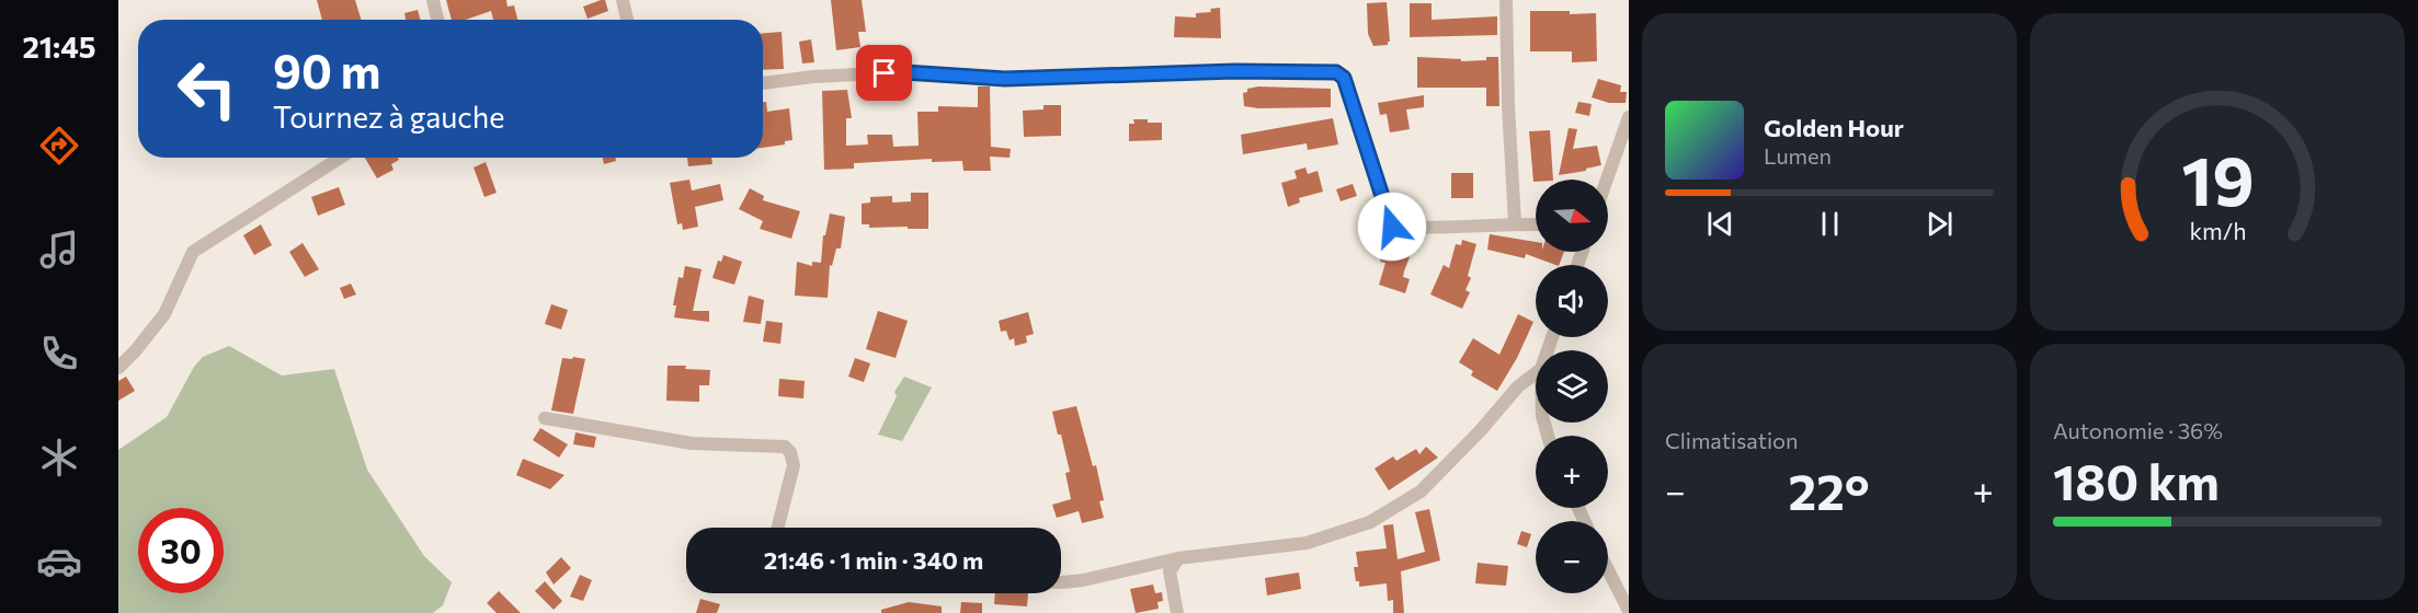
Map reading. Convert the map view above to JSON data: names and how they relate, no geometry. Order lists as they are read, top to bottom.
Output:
{
  "north": "right",
  "page": {
    "tabs": "21:45",
    "turn": ["90 m", "Tournez à gauche"],
    "song": ["Golden Hour", "Lumen"],
    "map_buttons": ["+", "−"],
    "tile": [
      "Climatisation",
      ["Autonomie · 36%", "180 km"]
    ],
    "heat": ["−", "22°", "+"],
    "limit": "30",
    "trip": "21:46 · 1 min · 340 m",
    "gauge": ["19", "km/h"]
  }
}
